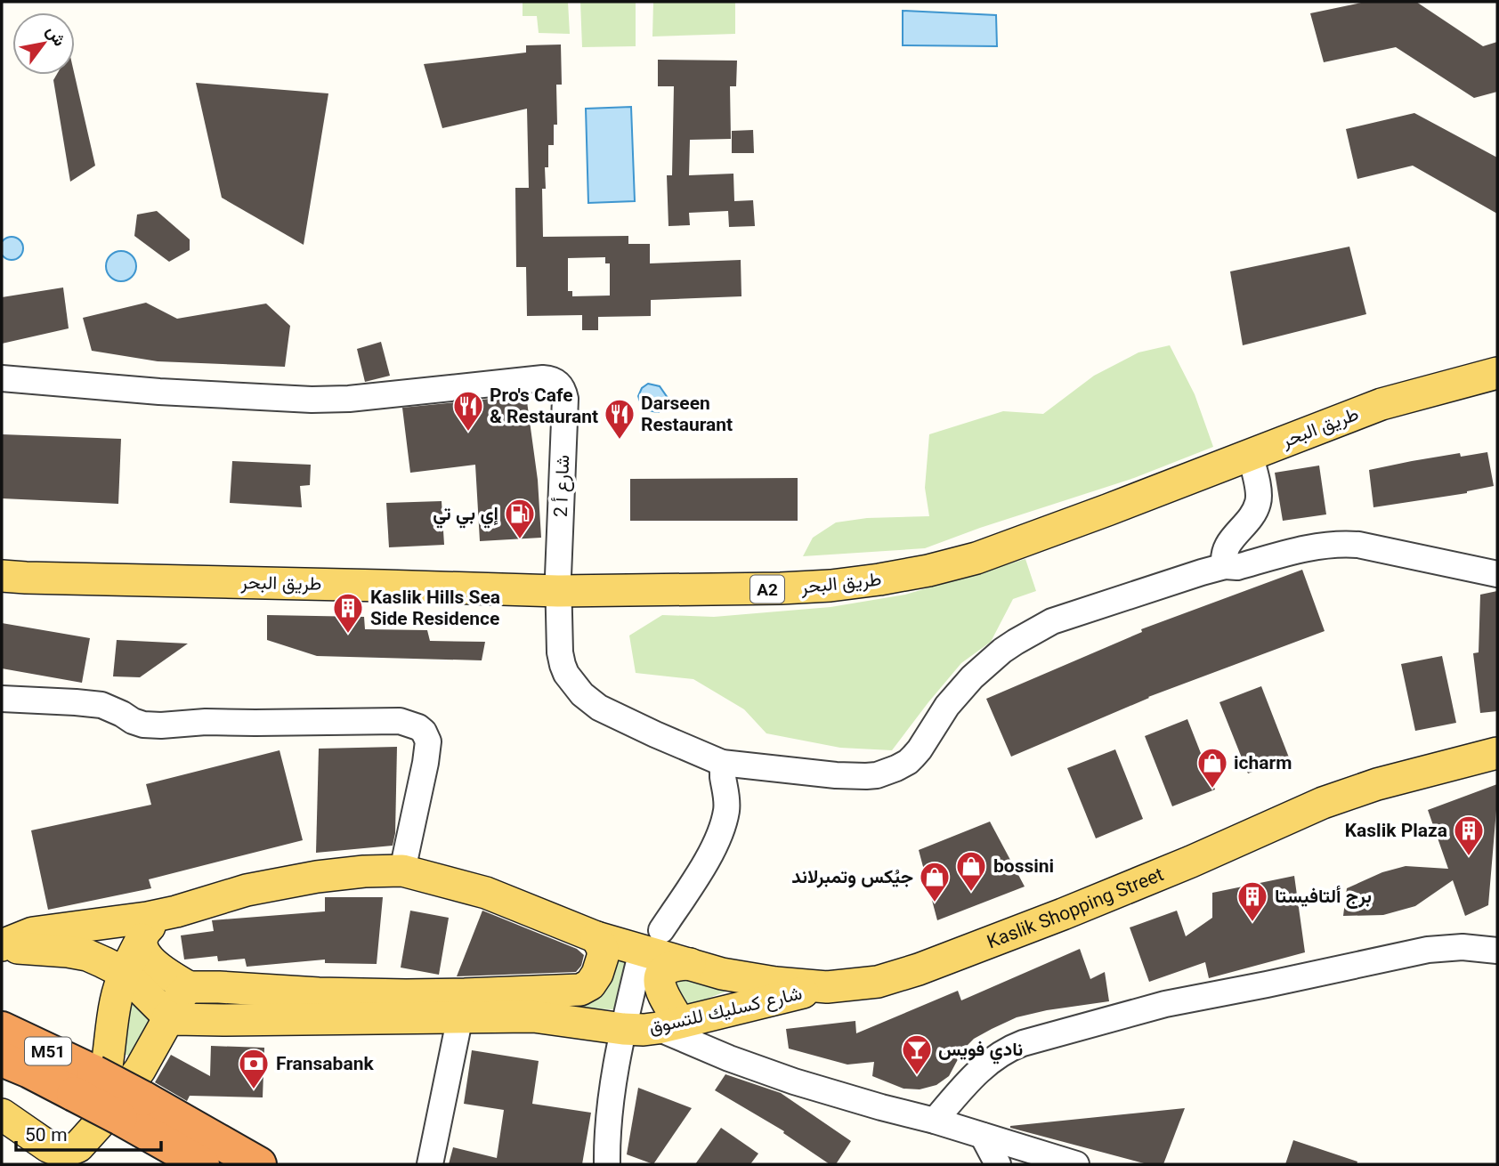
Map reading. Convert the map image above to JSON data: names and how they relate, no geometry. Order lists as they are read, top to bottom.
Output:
{
  "streets": {
    "highway": ["M51"],
    "main road": [
      "طريق البحر",
      "A2",
      "Kaslik Shopping Street",
      "شارع كسليك للتسوق"
    ],
    "street": ["شارع أ 2"]
  },
  "crossings": [
    ["طريق البحر", "شارع أ 2"],
    ["Kaslik Shopping Street", "شارع كسليك للتسوق"]
  ],
  "places": {
    "restaurant": ["Pro's Cafe & Restaurant", "Darseen Restaurant"],
    "fuel station": ["إي بي تي"],
    "building": ["Kaslik Hills Sea Side Residence", "Kaslik Plaza", "برج ألتافيستا"],
    "shop": ["icharm", "bossini", "جيُكس وتمبرلاند"],
    "bar": ["نادي فويس"],
    "bank": ["Fransabank"]
  },
  "scale_bar": "50 m",
  "north": "top right"
}
